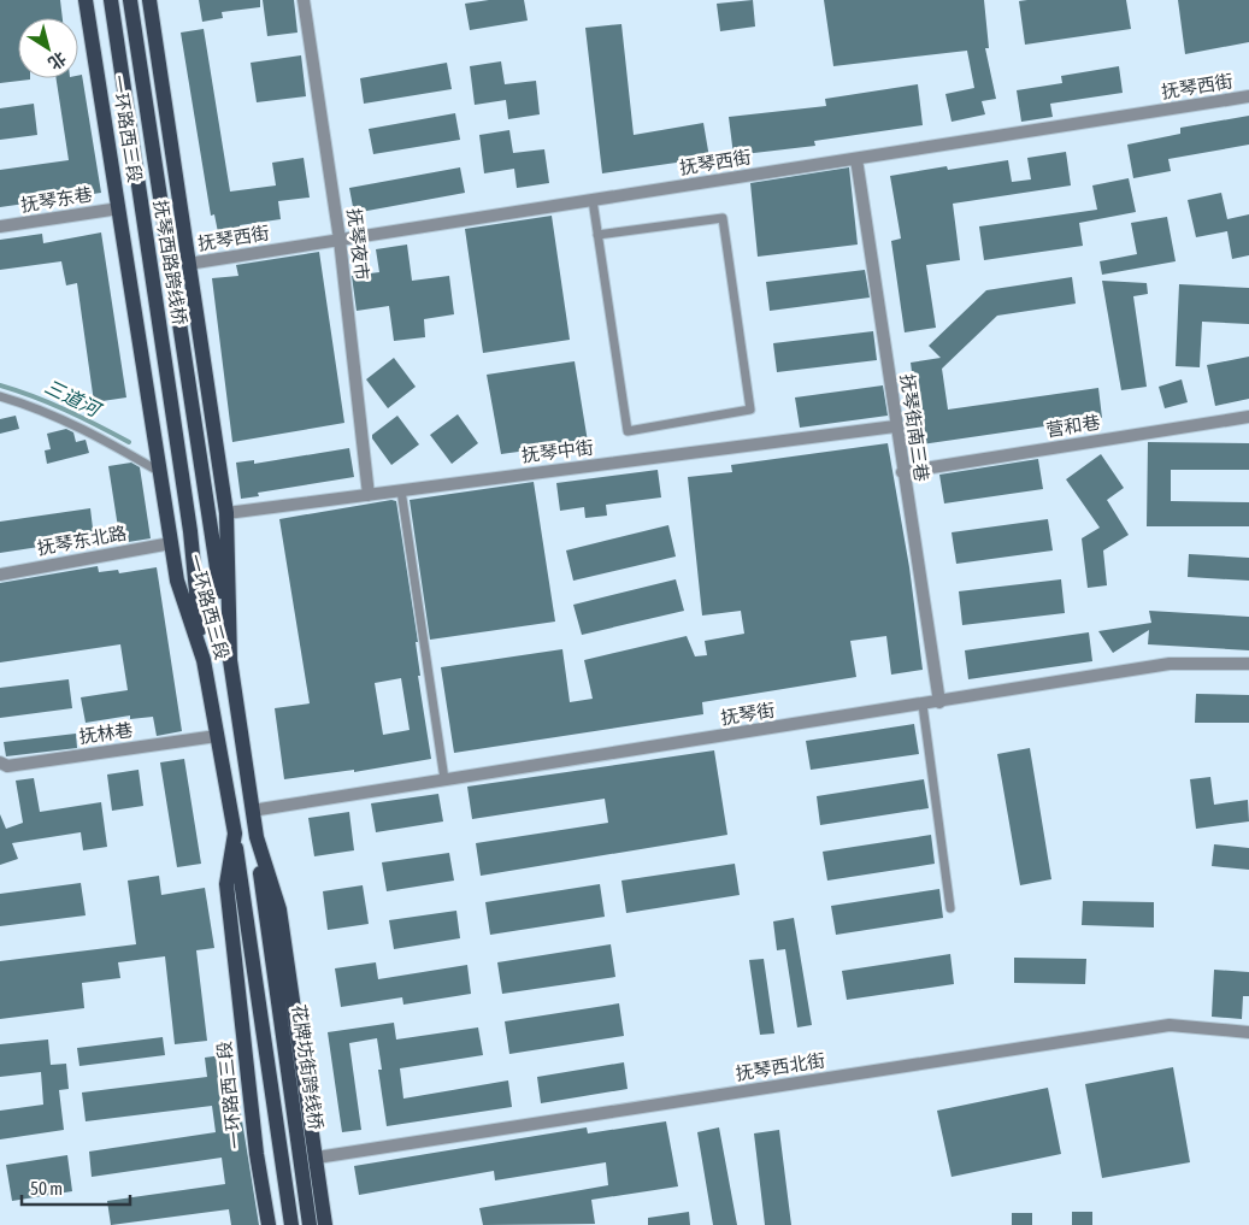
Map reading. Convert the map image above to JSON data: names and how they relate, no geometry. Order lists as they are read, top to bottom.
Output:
{
  "streets": {
    "main road": ["一环路西三段", "抚琴西路跨线桥", "花牌坊街跨线桥"],
    "street": [
      "抚琴西街",
      "抚琴东巷",
      "抚琴夜市",
      "营和巷",
      "抚琴街南三巷",
      "抚琴中街",
      "抚琴东北路",
      "抚琴街",
      "抚林巷",
      "抚琴西北街"
    ]
  },
  "crossings": [
    ["抚琴西街", "一环路西三段"],
    ["抚琴西街", "抚琴夜市"],
    ["抚琴西街", "抚琴街南三巷"],
    ["一环路西三段", "抚琴东巷"],
    ["一环路西三段", "抚琴西路跨线桥"],
    ["一环路西三段", "抚琴中街"],
    ["一环路西三段", "抚琴东北路"],
    ["一环路西三段", "抚琴街"],
    ["一环路西三段", "抚林巷"],
    ["一环路西三段", "花牌坊街跨线桥"],
    ["一环路西三段", "抚琴西北街"],
    ["抚琴夜市", "抚琴中街"],
    ["营和巷", "抚琴街南三巷"],
    ["抚琴街南三巷", "抚琴中街"],
    ["抚琴街南三巷", "抚琴街"]
  ],
  "water": ["三道河"],
  "scale_bar": "50 m",
  "north": "bottom right"
}
